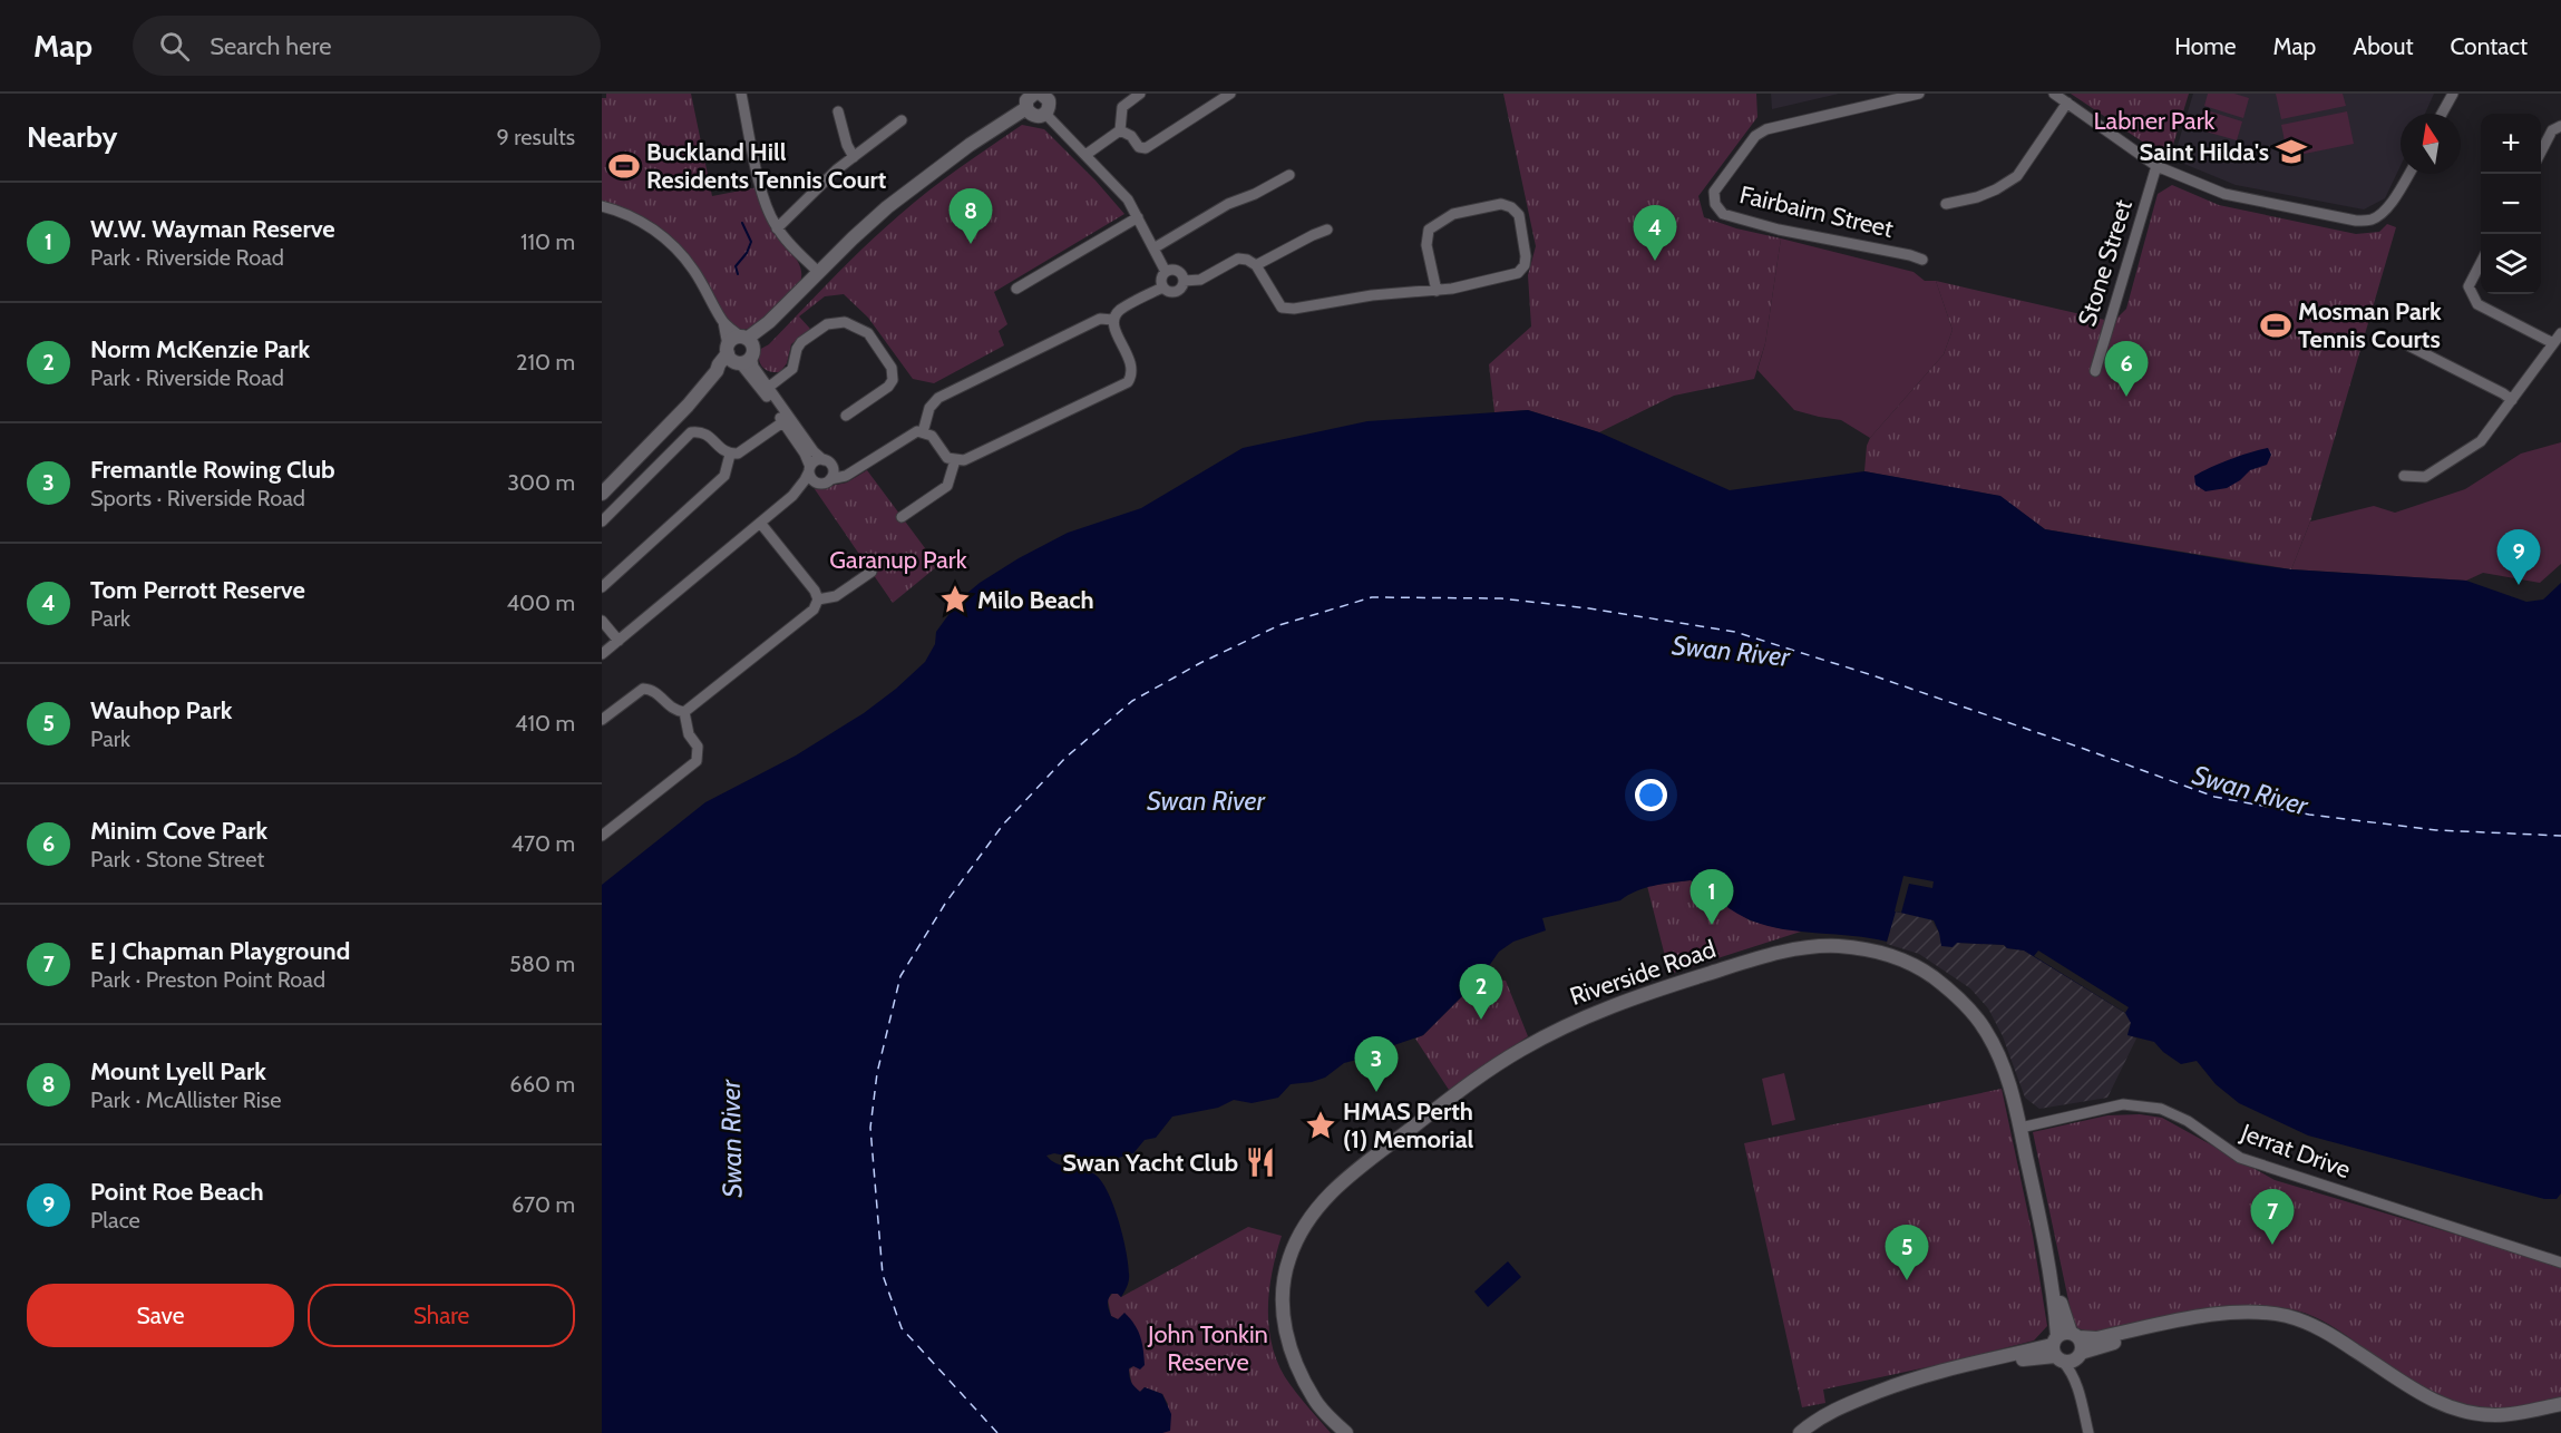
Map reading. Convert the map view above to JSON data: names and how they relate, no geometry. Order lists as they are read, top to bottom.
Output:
{
  "streets": {
    "street": [
      "Fairbairn Street",
      "Stone Street",
      "Riverside Road",
      "Jerrat Drive"
    ]
  },
  "crossings": [
    ["Riverside Road", "Jerrat Drive"]
  ],
  "water": ["Swan River"],
  "parks": ["Labner Park", "Garanup Park", "John Tonkin Reserve"],
  "places": {
    "school or university": ["Saint Hilda's"],
    "sports": ["Buckland Hill Residents Tennis Court", "Mosman Park Tennis Courts"],
    "place": ["Milo Beach", "HMAS Perth (1) Memorial"],
    "restaurant": ["Swan Yacht Club"]
  },
  "north": "top",
  "page": {
    "header": "Map",
    "search": "Search here",
    "nav": [
      "Home",
      "Map",
      "About",
      "Contact"
    ],
    "heading": ["Nearby", "9 results"],
    "map_buttons": ["+", "−"],
    "list": [
      {
        "mark": "1",
        "name": "W.W. Wayman Reserve",
        "note": "Park · Riverside Road",
        "value": "110 m"
      },
      {
        "mark": "2",
        "name": "Norm McKenzie Park",
        "note": "Park · Riverside Road",
        "value": "210 m"
      },
      {
        "mark": "3",
        "name": "Fremantle Rowing Club",
        "note": "Sports · Riverside Road",
        "value": "300 m"
      },
      {
        "mark": "4",
        "name": "Tom Perrott Reserve",
        "note": "Park",
        "value": "400 m"
      },
      {
        "mark": "5",
        "name": "Wauhop Park",
        "note": "Park",
        "value": "410 m"
      },
      {
        "mark": "6",
        "name": "Minim Cove Park",
        "note": "Park · Stone Street",
        "value": "470 m"
      },
      {
        "mark": "7",
        "name": "E J Chapman Playground",
        "note": "Park · Preston Point Road",
        "value": "580 m"
      },
      {
        "mark": "8",
        "name": "Mount Lyell Park",
        "note": "Park · McAllister Rise",
        "value": "660 m"
      },
      {
        "mark": "9",
        "name": "Point Roe Beach",
        "note": "Place",
        "value": "670 m"
      }
    ],
    "pins": [
      "8",
      "4",
      "6",
      "9",
      "1",
      "2",
      "3",
      "7",
      "5"
    ],
    "buttons": ["Save", "Share"]
  }
}
